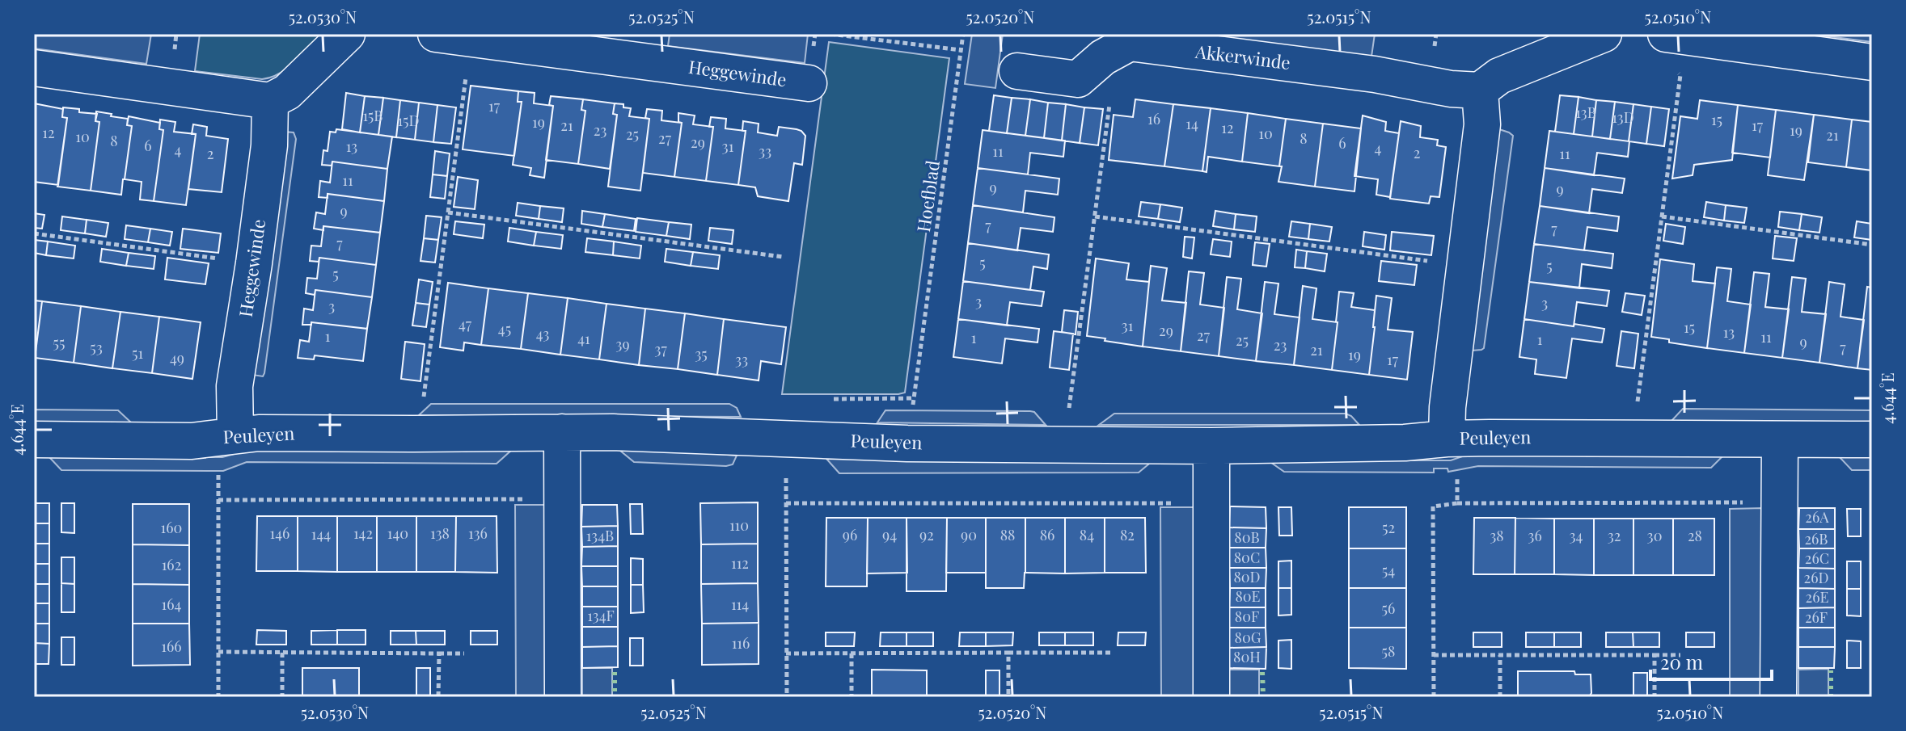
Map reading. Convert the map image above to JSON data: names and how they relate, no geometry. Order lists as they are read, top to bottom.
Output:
{
  "streets": {
    "street": ["Akkerwinde", "Heggewinde", "Peuleyen"],
    "path": ["Hoefblad"]
  },
  "crossings": [
    ["Heggewinde", "Peuleyen"]
  ],
  "house_numbers": [
    "17",
    "13B",
    "15B",
    "13D",
    "16",
    "15",
    "15D",
    "19",
    "14",
    "21",
    "17",
    "12",
    "23",
    "19",
    "12",
    "10",
    "25",
    "21",
    "10",
    "27",
    "8",
    "8",
    "29",
    "6",
    "6",
    "13",
    "31",
    "4",
    "4",
    "33",
    "11",
    "2",
    "2",
    "11",
    "11",
    "9",
    "9",
    "9",
    "7",
    "7",
    "7",
    "5",
    "5",
    "5",
    "3",
    "3",
    "3",
    "47",
    "31",
    "15",
    "45",
    "29",
    "13",
    "43",
    "27",
    "1",
    "11",
    "1",
    "41",
    "1",
    "25",
    "9",
    "55",
    "39",
    "23",
    "53",
    "7",
    "37",
    "21",
    "51",
    "35",
    "19",
    "49",
    "33",
    "17",
    "26A",
    "110",
    "160",
    "52",
    "146",
    "142",
    "140",
    "138",
    "136",
    "144",
    "96",
    "94",
    "92",
    "90",
    "88",
    "86",
    "84",
    "82",
    "134B",
    "38",
    "36",
    "34",
    "32",
    "30",
    "28",
    "80B",
    "26B",
    "80C",
    "26C",
    "112",
    "162",
    "54",
    "80D",
    "26D",
    "80E",
    "26E",
    "164",
    "114",
    "56",
    "134F",
    "80F",
    "26F",
    "80G",
    "116",
    "166",
    "58",
    "80H"
  ],
  "scale_bar": "20 m",
  "coordinates": [
    "52.0530°N",
    "52.0525°N",
    "52.0520°N",
    "52.0515°N",
    "52.0510°N",
    "4.644°E"
  ]
}
